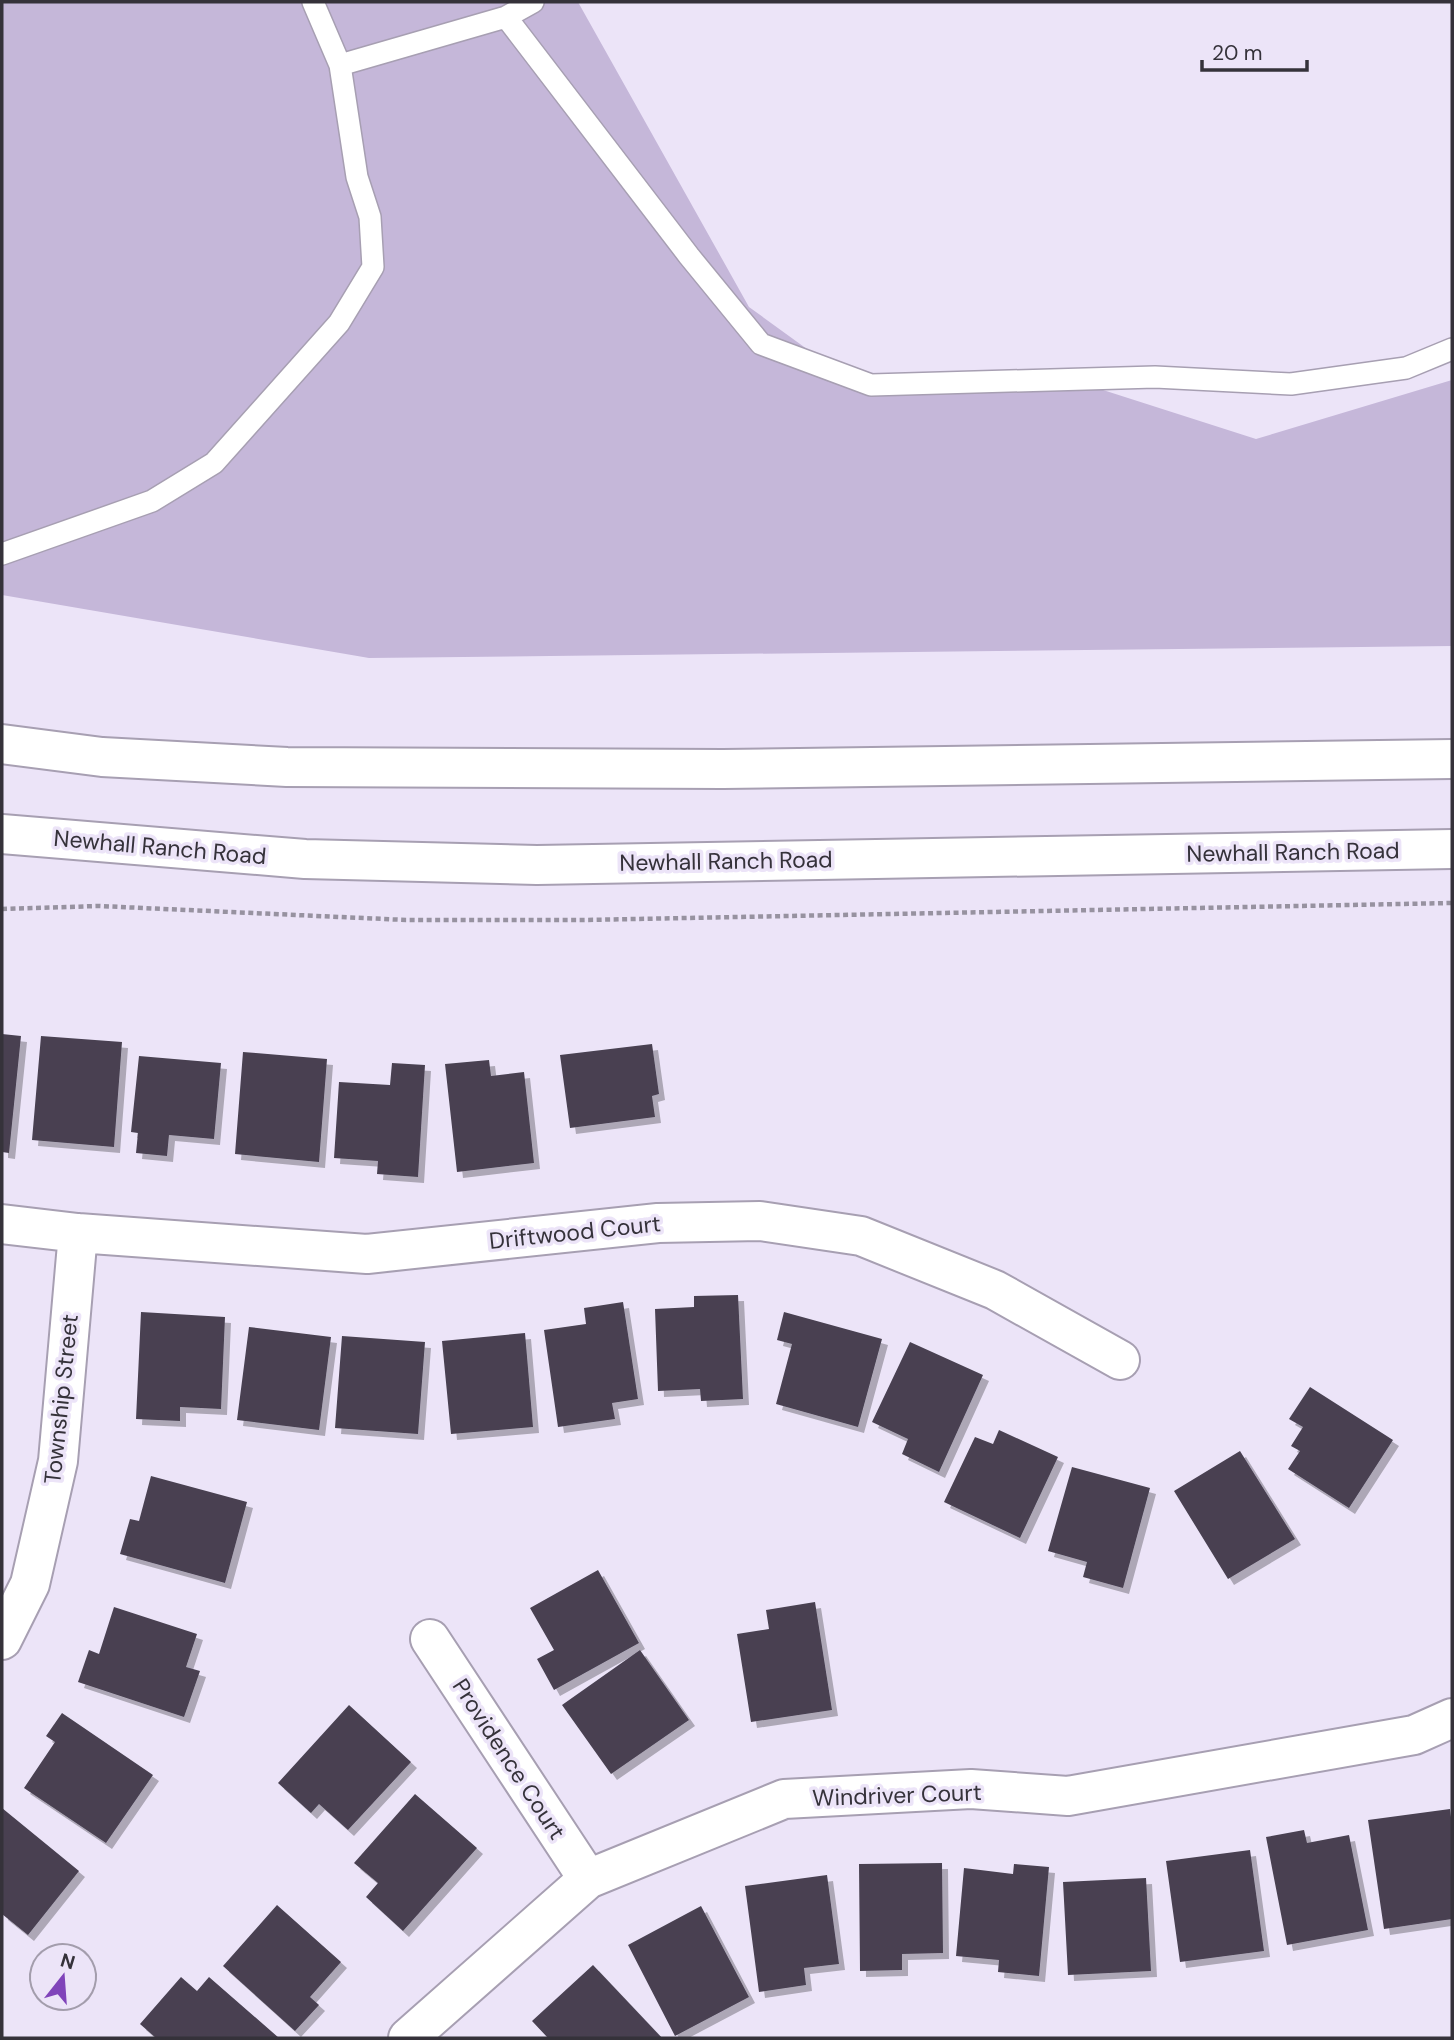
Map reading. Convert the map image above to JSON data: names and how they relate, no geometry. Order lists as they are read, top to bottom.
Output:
{
  "streets": {
    "street": [
      "Newhall Ranch Road",
      "Driftwood Court",
      "Township Street",
      "Providence Court",
      "Windriver Court"
    ]
  },
  "crossings": [
    ["Driftwood Court", "Township Street"],
    ["Providence Court", "Windriver Court"]
  ],
  "scale_bar": "20 m",
  "north": "top"
}
